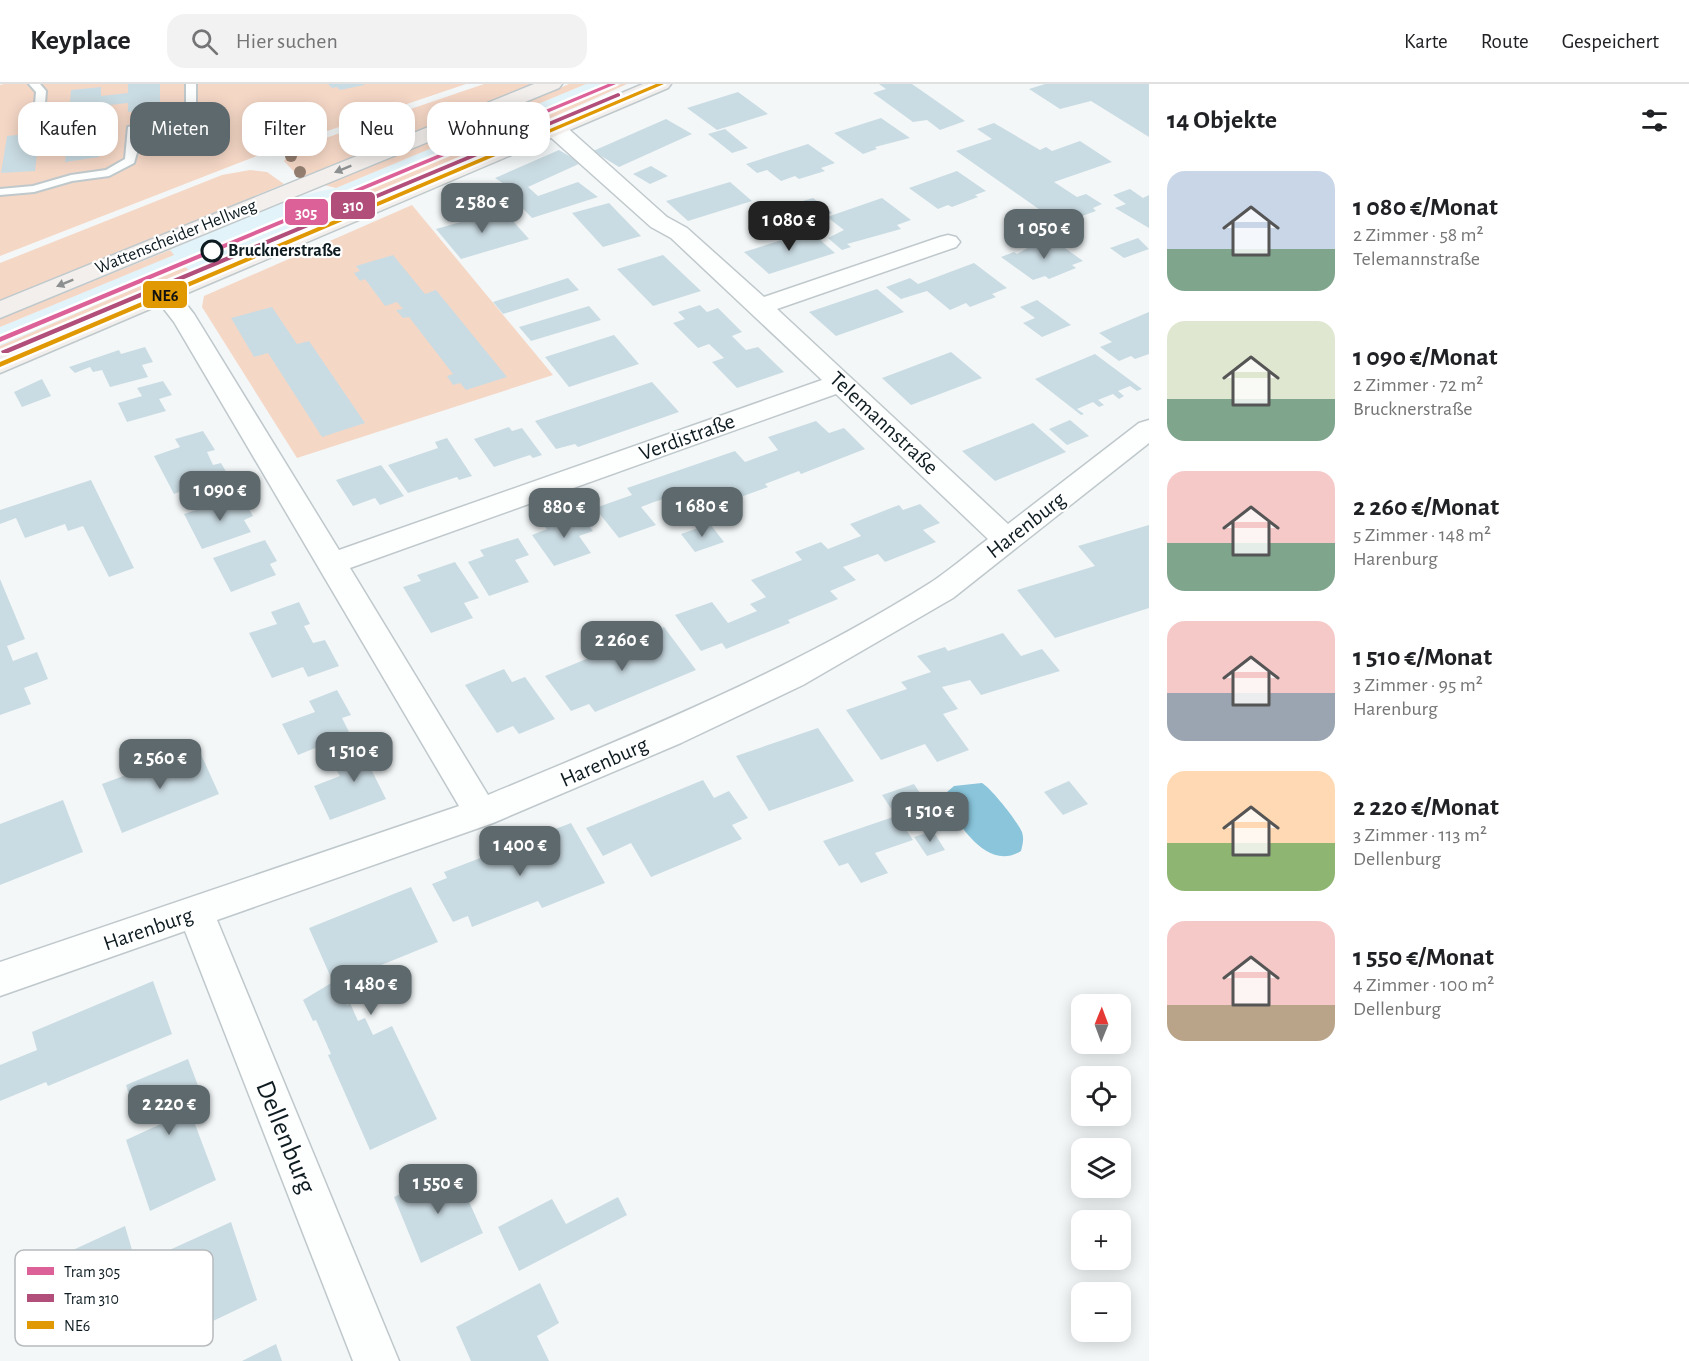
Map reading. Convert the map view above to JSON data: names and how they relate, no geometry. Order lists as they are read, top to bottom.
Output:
{
  "streets": {
    "main road": ["Wattenscheider Hellweg"],
    "street": [
      "Telemannstraße",
      "Verdistraße",
      "Harenburg",
      "Dellenburg"
    ]
  },
  "crossings": [
    ["Telemannstraße", "Verdistraße"],
    ["Telemannstraße", "Harenburg"],
    ["Harenburg", "Dellenburg"]
  ],
  "places": ["Brucknerstraße"],
  "lines": ["tram line 305", "transit line NE6", "tram line 310"],
  "legend": ["Tram 305", "Tram 310", "NE6"],
  "north": "top",
  "page": {
    "header": "Keyplace",
    "search": "Hier suchen",
    "nav": ["Karte", "Route", "Gespeichert"],
    "heading": "14 Objekte",
    "chip": [
      "Kaufen",
      "Mieten",
      "Filter",
      "Neu",
      "Wohnung"
    ],
    "list": [
      {
        "name": "1 080 €/Monat",
        "note": "2 Zimmer · 58 m² · Telemannstraße"
      },
      {
        "name": "1 090 €/Monat",
        "note": "2 Zimmer · 72 m² · Brucknerstraße"
      },
      {
        "name": "2 260 €/Monat",
        "note": "5 Zimmer · 148 m² · Harenburg"
      },
      {
        "name": "1 510 €/Monat",
        "note": "3 Zimmer · 95 m² · Harenburg"
      },
      {
        "name": "2 220 €/Monat",
        "note": "3 Zimmer · 113 m² · Dellenburg"
      },
      {
        "name": "1 550 €/Monat",
        "note": "4 Zimmer · 100 m² · Dellenburg"
      }
    ],
    "price": [
      "2 580 €",
      "1 080 €",
      "1 050 €",
      "1 090 €",
      "1 680 €",
      "880 €",
      "2 260 €",
      "1 510 €",
      "2 560 €",
      "1 510 €",
      "1 400 €",
      "1 480 €",
      "2 220 €",
      "1 550 €"
    ],
    "map_buttons": ["+", "−"]
  }
}
